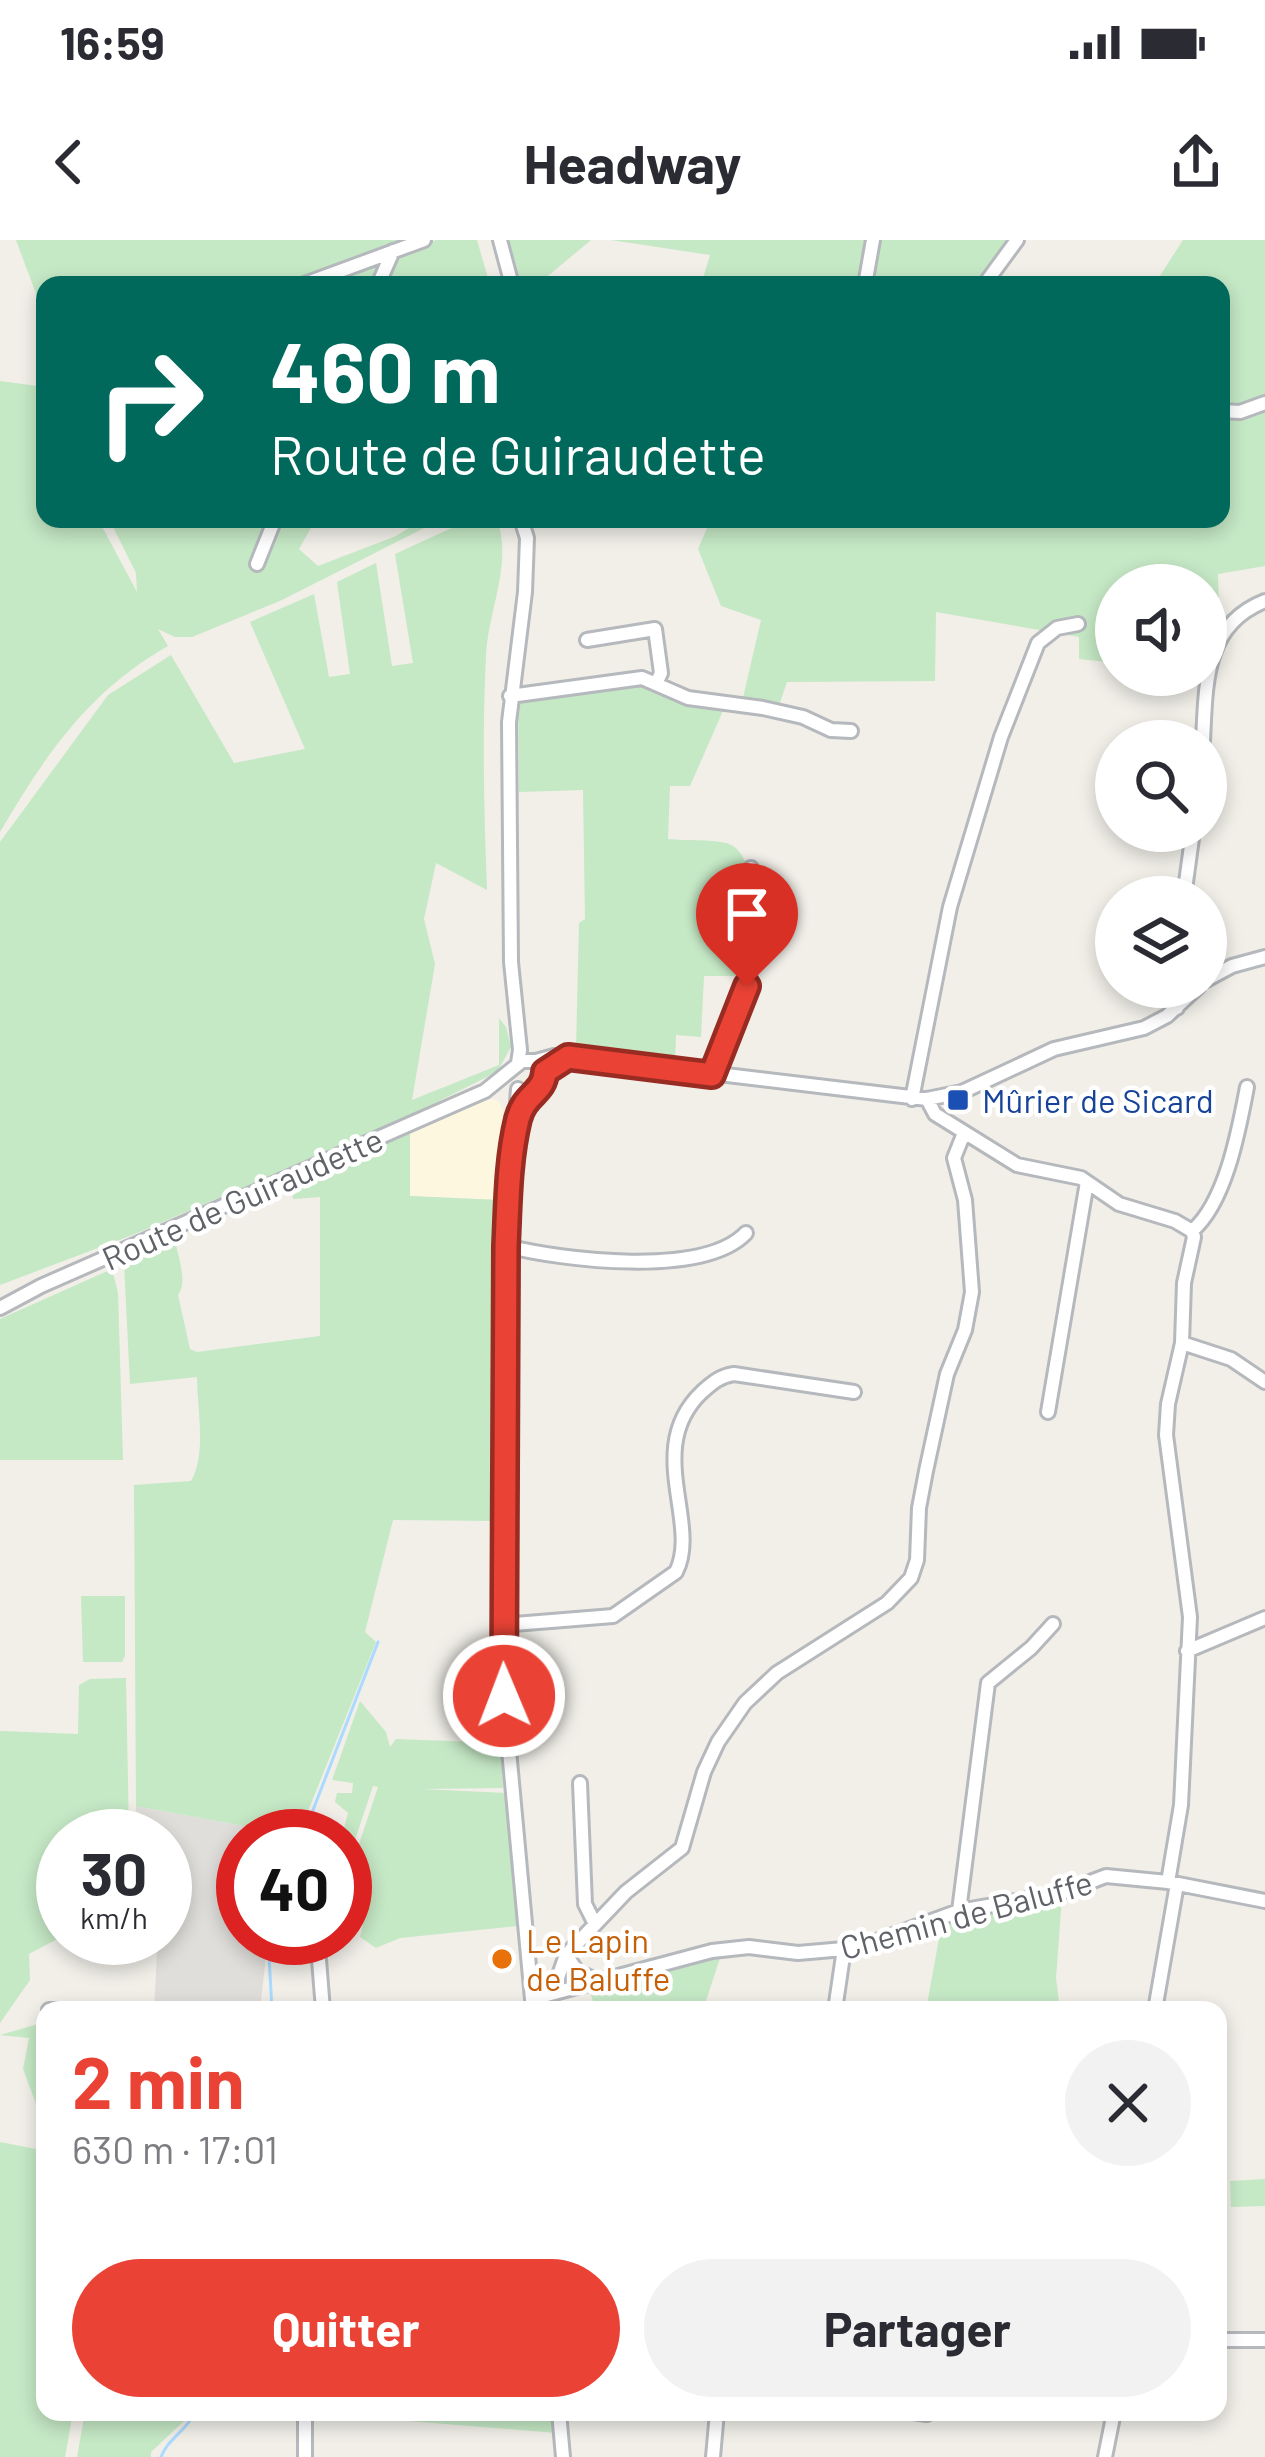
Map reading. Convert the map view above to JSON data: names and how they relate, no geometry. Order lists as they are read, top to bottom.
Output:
{
  "streets": {
    "street": ["Route de Guiraudette", "Chemin de Baluffe"]
  },
  "places": {
    "transit": ["Mûrier de Sicard"],
    "other": ["Le Lapin de Baluffe"]
  },
  "page": {
    "status": "16:59",
    "header": "Headway",
    "turn": ["460 m", "Route de Guiraudette"],
    "speed": "30 km/h",
    "limit": "40",
    "heading": ["2 min", "630 m · 17:01"],
    "buttons": ["Quitter", "Partager"]
  }
}
